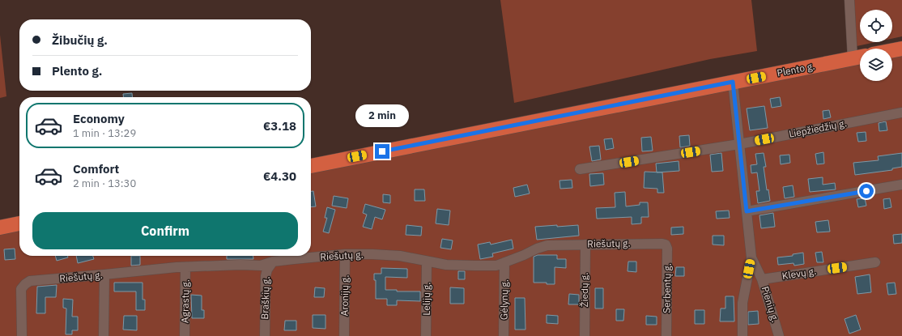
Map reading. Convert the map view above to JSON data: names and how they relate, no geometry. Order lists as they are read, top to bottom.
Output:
{
  "streets": {
    "highway": ["Plento g."],
    "street": [
      "Liepžiedžių g.",
      "Riešutų g.",
      "Klevų g.",
      "Serbentų g.",
      "Žiedų g.",
      "Aronijų g.",
      "Braškių g.",
      "Lelijų g.",
      "Gėlynų g.",
      "Agrastų g.",
      "Pienių g."
    ]
  },
  "crossings": [
    ["Plento g.", "Pienių g."],
    ["Liepžiedžių g.", "Pienių g."],
    ["Riešutų g.", "Serbentų g."],
    ["Riešutų g.", "Žiedų g."],
    ["Riešutų g.", "Aronijų g."],
    ["Riešutų g.", "Braškių g."],
    ["Riešutų g.", "Lelijų g."],
    ["Riešutų g.", "Gėlynų g."],
    ["Riešutų g.", "Agrastų g."],
    ["Klevų g.", "Pienių g."]
  ],
  "page": {
    "banner": ["Žibučių g.", "Plento g."],
    "list": [
      {
        "name": "Economy",
        "note": "1 min · 13:29",
        "value": "€3.18"
      },
      {
        "name": "Comfort",
        "note": "2 min · 13:30",
        "value": "€4.30"
      }
    ],
    "bubble": "2 min",
    "buttons": "Confirm"
  }
}
